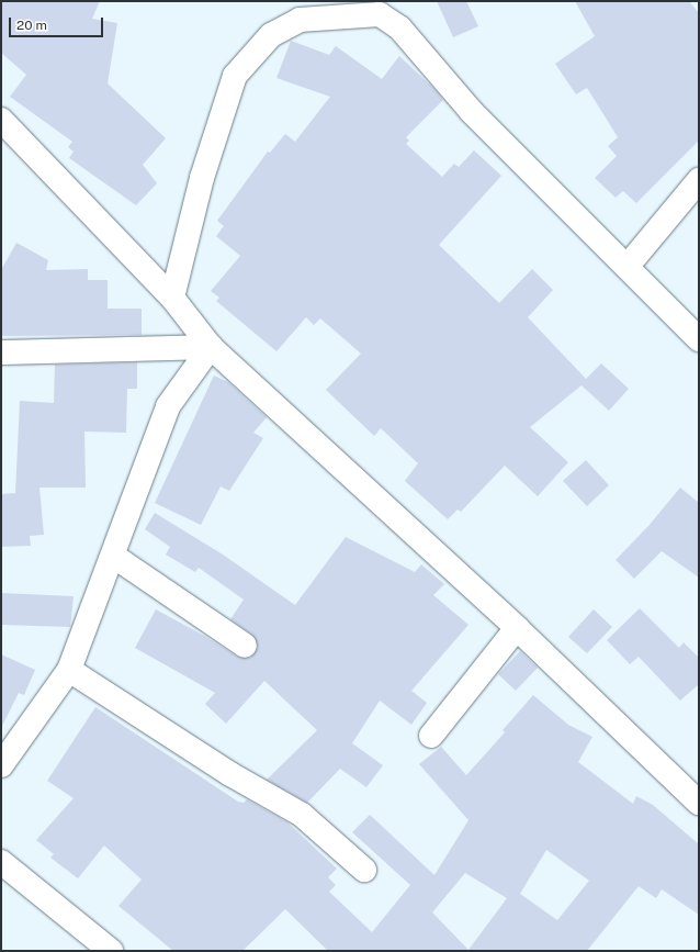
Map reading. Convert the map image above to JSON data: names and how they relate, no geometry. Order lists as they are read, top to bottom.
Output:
{
  "scale_bar": "20 m"
}
